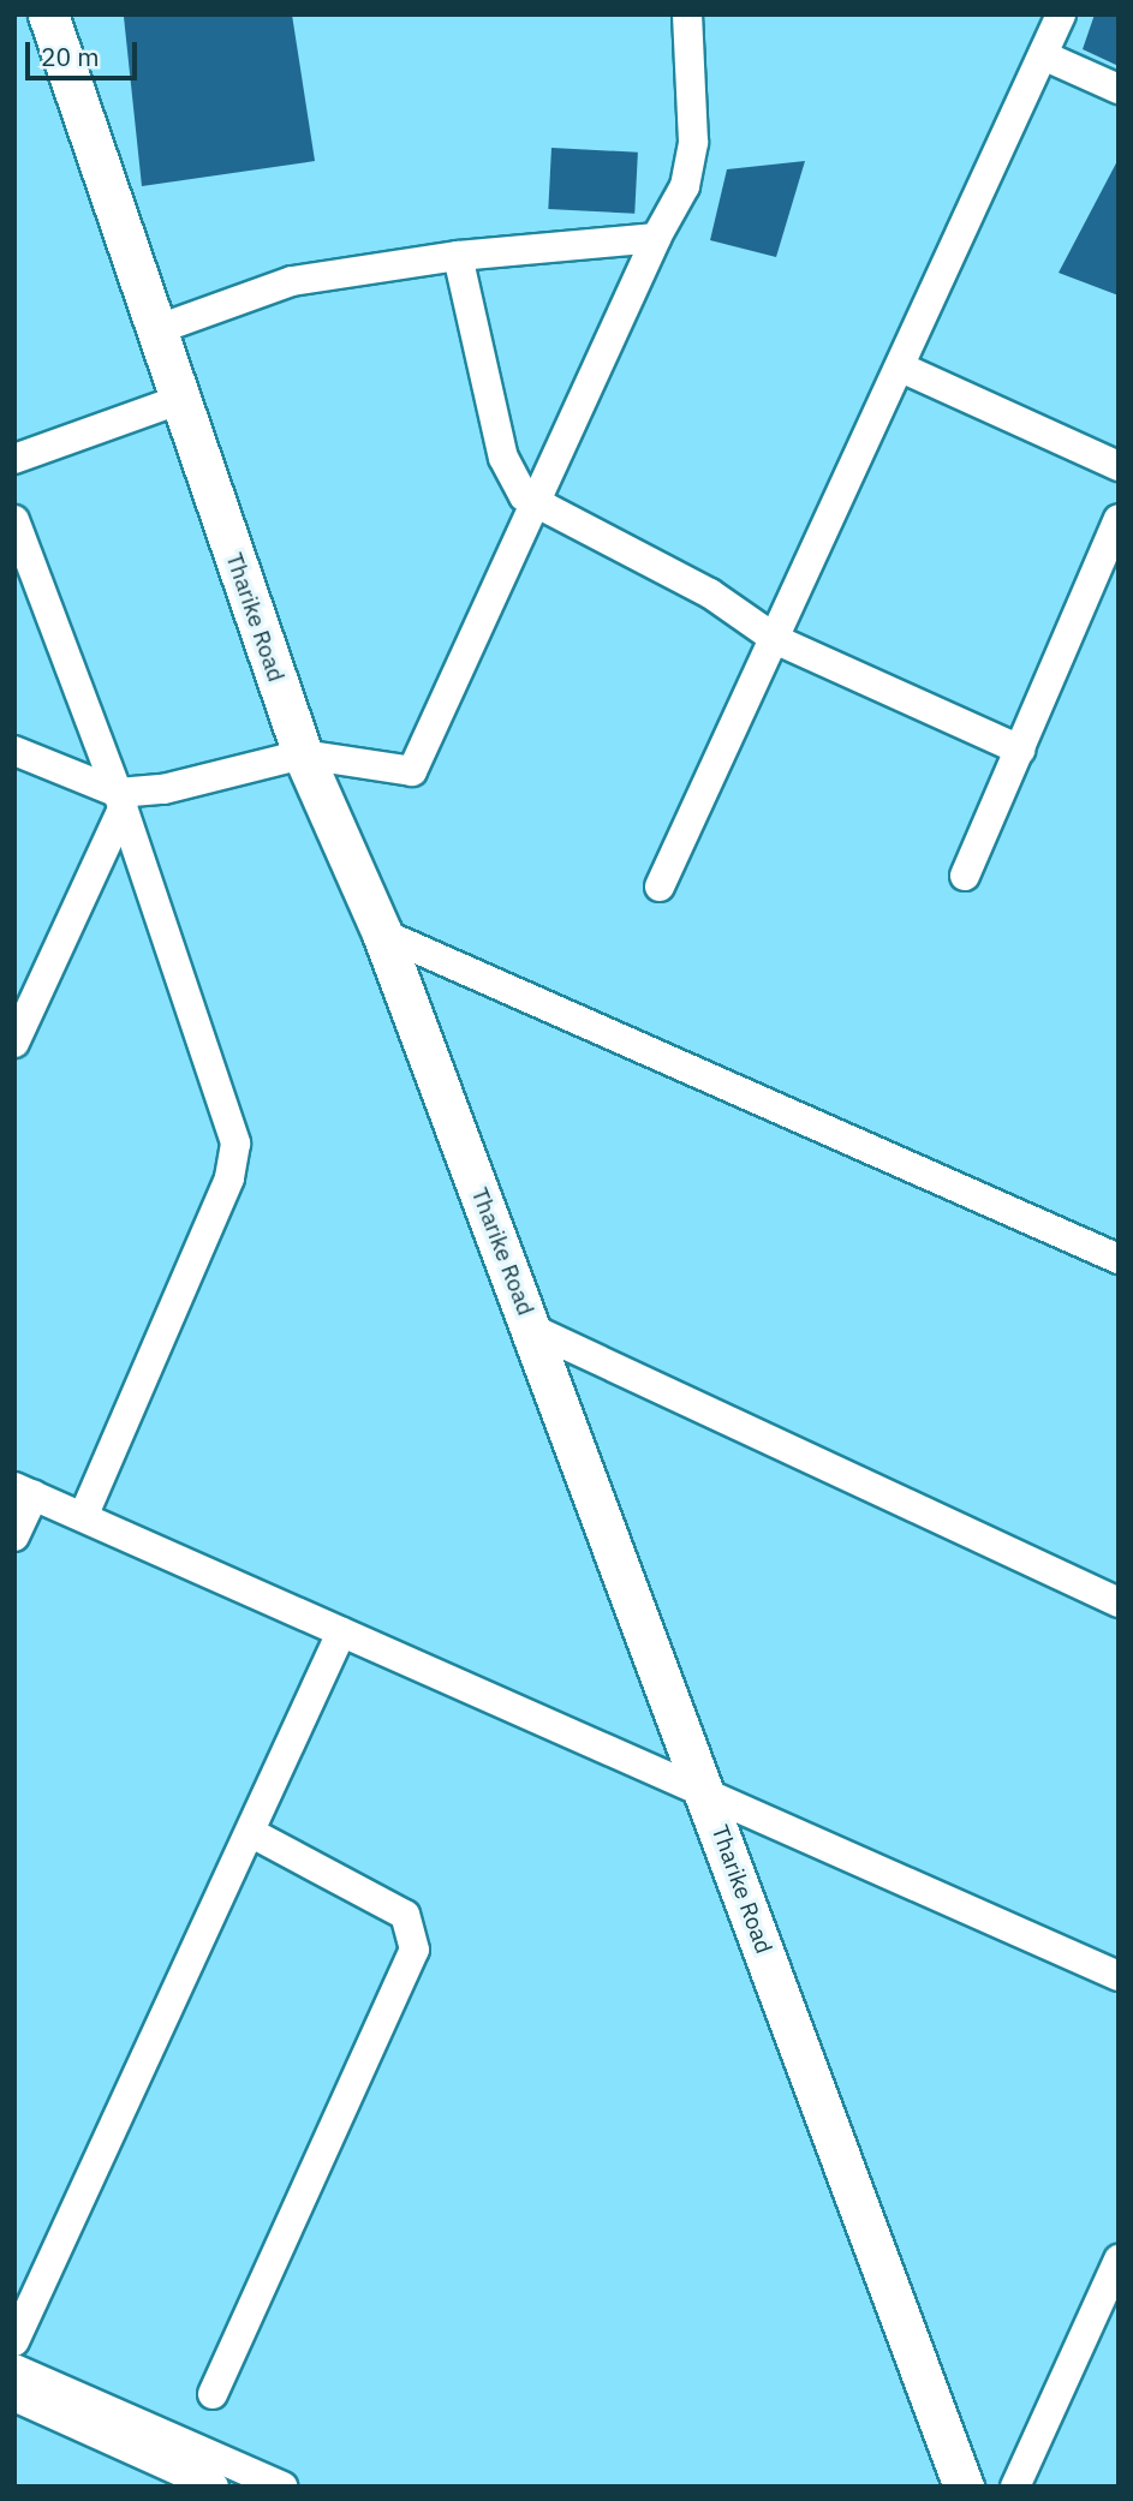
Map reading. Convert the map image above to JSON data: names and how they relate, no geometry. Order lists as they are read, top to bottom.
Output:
{
  "streets": {
    "street": ["Tharike Road"]
  },
  "scale_bar": "20 m"
}
